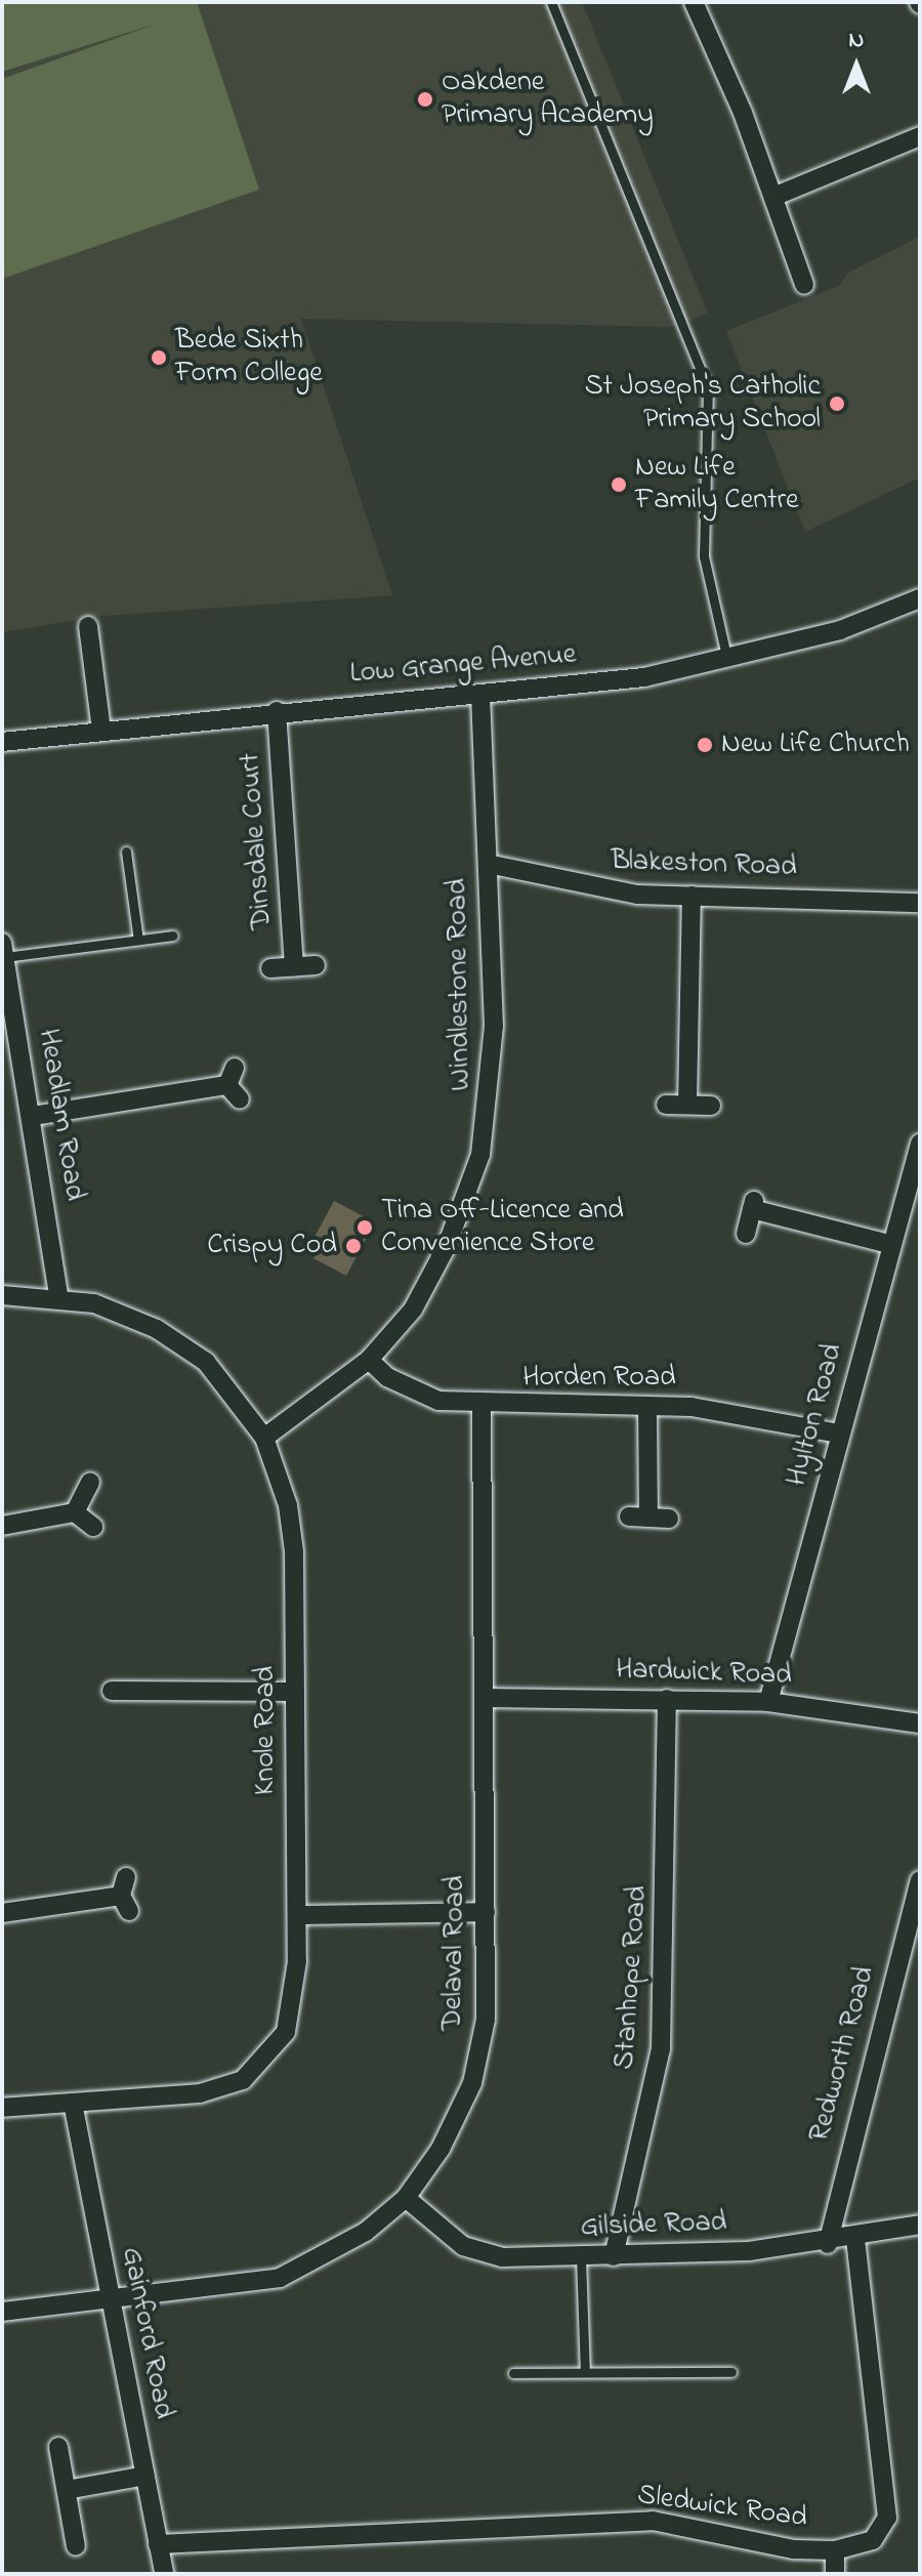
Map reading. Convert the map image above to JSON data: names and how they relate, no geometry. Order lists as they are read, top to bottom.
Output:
{
  "streets": {
    "street": [
      "Low Grange Avenue",
      "Dinsdale Court",
      "Blakeston Road",
      "Windlestone Road",
      "Headlam Road",
      "Horden Road",
      "Hylton Road",
      "Hardwick Road",
      "Knole Road",
      "Delaval Road",
      "Stanhope Road",
      "Redworth Road",
      "Gilside Road",
      "Gainford Road",
      "Sledwick Road"
    ]
  },
  "crossings": [
    ["Low Grange Avenue", "Dinsdale Court"],
    ["Low Grange Avenue", "Windlestone Road"],
    ["Blakeston Road", "Windlestone Road"],
    ["Windlestone Road", "Horden Road"],
    ["Windlestone Road", "Knole Road"],
    ["Headlam Road", "Knole Road"],
    ["Horden Road", "Hylton Road"],
    ["Horden Road", "Delaval Road"],
    ["Hylton Road", "Hardwick Road"],
    ["Hardwick Road", "Delaval Road"],
    ["Hardwick Road", "Stanhope Road"],
    ["Knole Road", "Gainford Road"],
    ["Delaval Road", "Gilside Road"],
    ["Delaval Road", "Gainford Road"],
    ["Stanhope Road", "Gilside Road"],
    ["Redworth Road", "Gilside Road"],
    ["Gilside Road", "Sledwick Road"],
    ["Gainford Road", "Sledwick Road"]
  ],
  "places": [
    "Oakdene Primary Academy",
    "Bede Sixth Form College",
    "St Joseph's Catholic Primary School",
    "New Life Family Centre",
    "New Life Church",
    "Tina Off-Licence and Convenience Store",
    "Crispy Cod"
  ],
  "north": "top"
}
